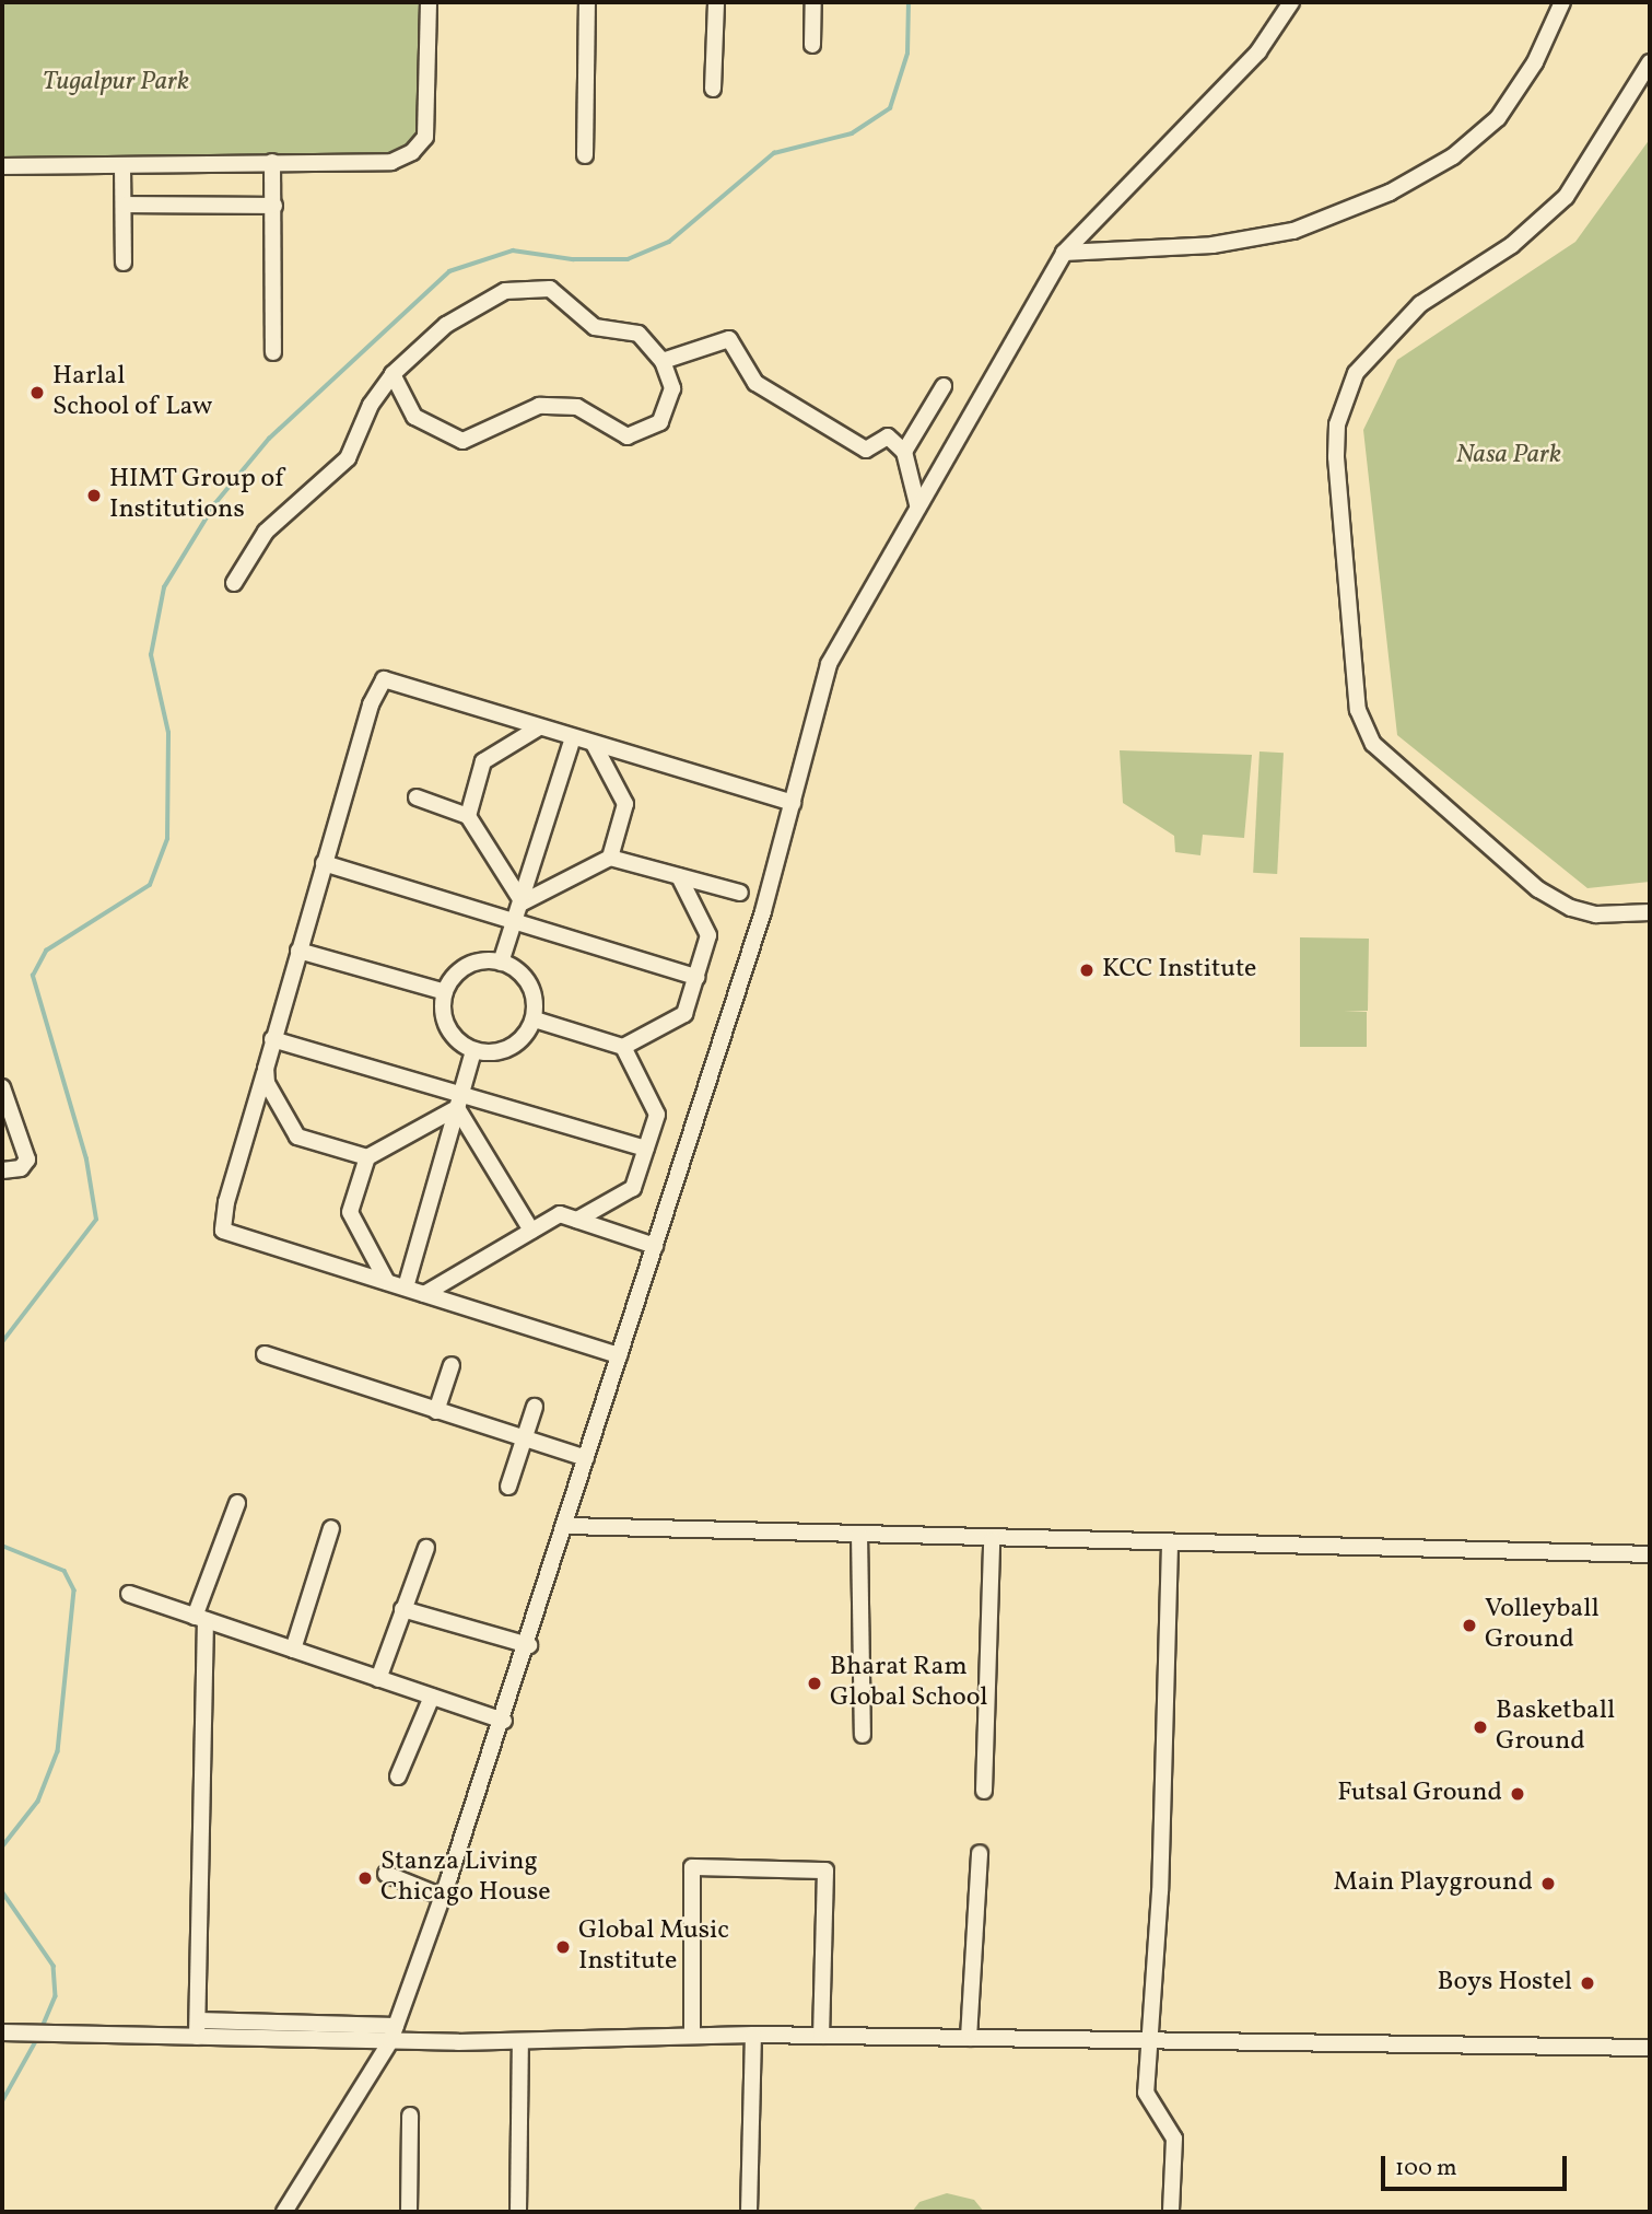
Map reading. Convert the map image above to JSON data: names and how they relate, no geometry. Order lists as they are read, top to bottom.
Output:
{
  "parks": ["Tugalpur Park", "Nasa Park"],
  "places": [
    "Harlal School of Law",
    "HIMT Group of Institutions",
    "KCC Institute",
    "Volleyball Ground",
    "Bharat Ram Global School",
    "Basketball Ground",
    "Futsal Ground",
    "Stanza Living Chicago House",
    "Main Playground",
    "Global Music Institute",
    "Boys Hostel"
  ],
  "scale_bar": "100 m"
}
